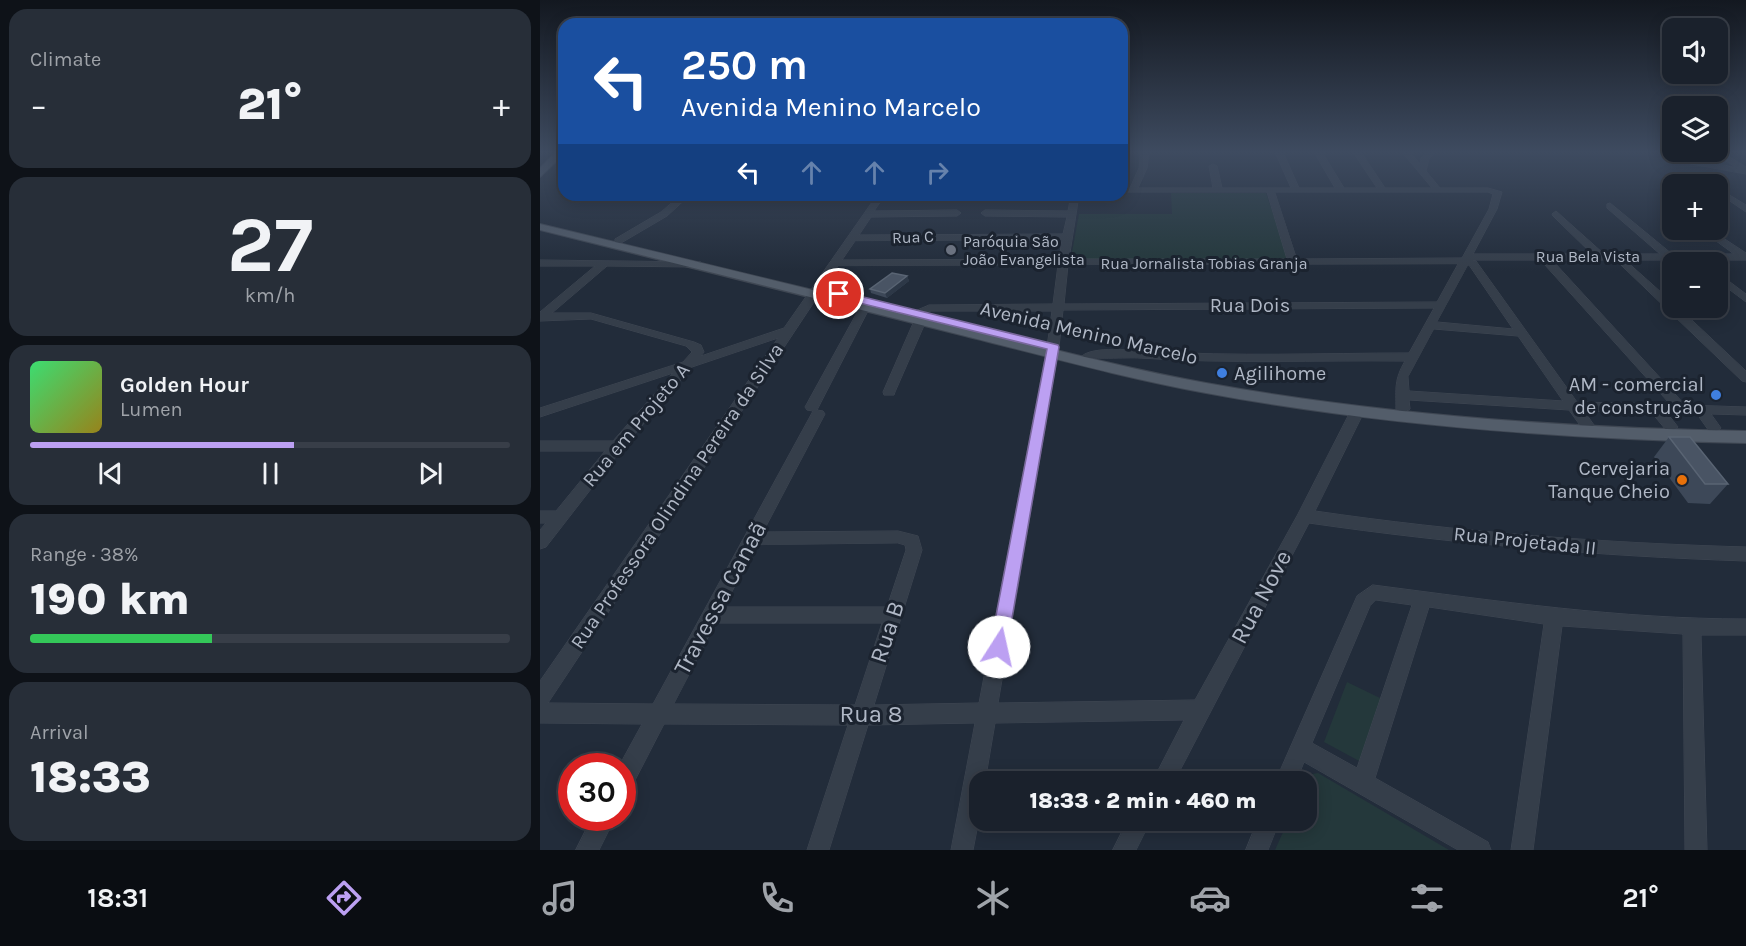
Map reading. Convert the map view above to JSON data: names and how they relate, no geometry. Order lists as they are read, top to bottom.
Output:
{
  "streets": {
    "main road": ["Avenida Menino Marcelo"],
    "street": [
      "Rua C",
      "Rua Bela Vista",
      "Rua Jornalista Tobias Granja",
      "Rua Dois",
      "Rua em Projeto A",
      "Rua Professora Olindina Pereira da Silva",
      "Rua Projetada II",
      "Rua Nove",
      "Travessa Canaã",
      "Rua B",
      "Rua 8"
    ]
  },
  "crossings": [
    ["Rua C", "Rua Professora Olindina Pereira da Silva"],
    ["Rua Bela Vista", "Rua Jornalista Tobias Granja"],
    ["Rua Jornalista Tobias Granja", "Rua Professora Olindina Pereira da Silva"],
    ["Rua Dois", "Avenida Menino Marcelo"],
    ["Avenida Menino Marcelo", "Rua Professora Olindina Pereira da Silva"],
    ["Avenida Menino Marcelo", "Rua Nove"],
    ["Avenida Menino Marcelo", "Travessa Canaã"],
    ["Rua Projetada II", "Rua Nove"],
    ["Rua Nove", "Rua 8"],
    ["Travessa Canaã", "Rua B"],
    ["Travessa Canaã", "Rua 8"],
    ["Rua B", "Rua 8"]
  ],
  "places": [
    "Paróquia São João Evangelista",
    "Agilihome",
    "AM - comercial de construção",
    "Cervejaria Tanque Cheio"
  ],
  "page": {
    "tile": [
      "Climate",
      ["27", "km/h"],
      ["Range · 38%", "190 km"],
      ["Arrival", "18:33"]
    ],
    "map_buttons": ["+", "−"],
    "turn": ["250 m", "Avenida Menino Marcelo"],
    "heat": ["−", "21°", "+"],
    "song": ["Golden Hour", "Lumen"],
    "limit": "30",
    "trip": "18:33 · 2 min · 460 m",
    "tabs": ["18:31", "21°"]
  }
}
